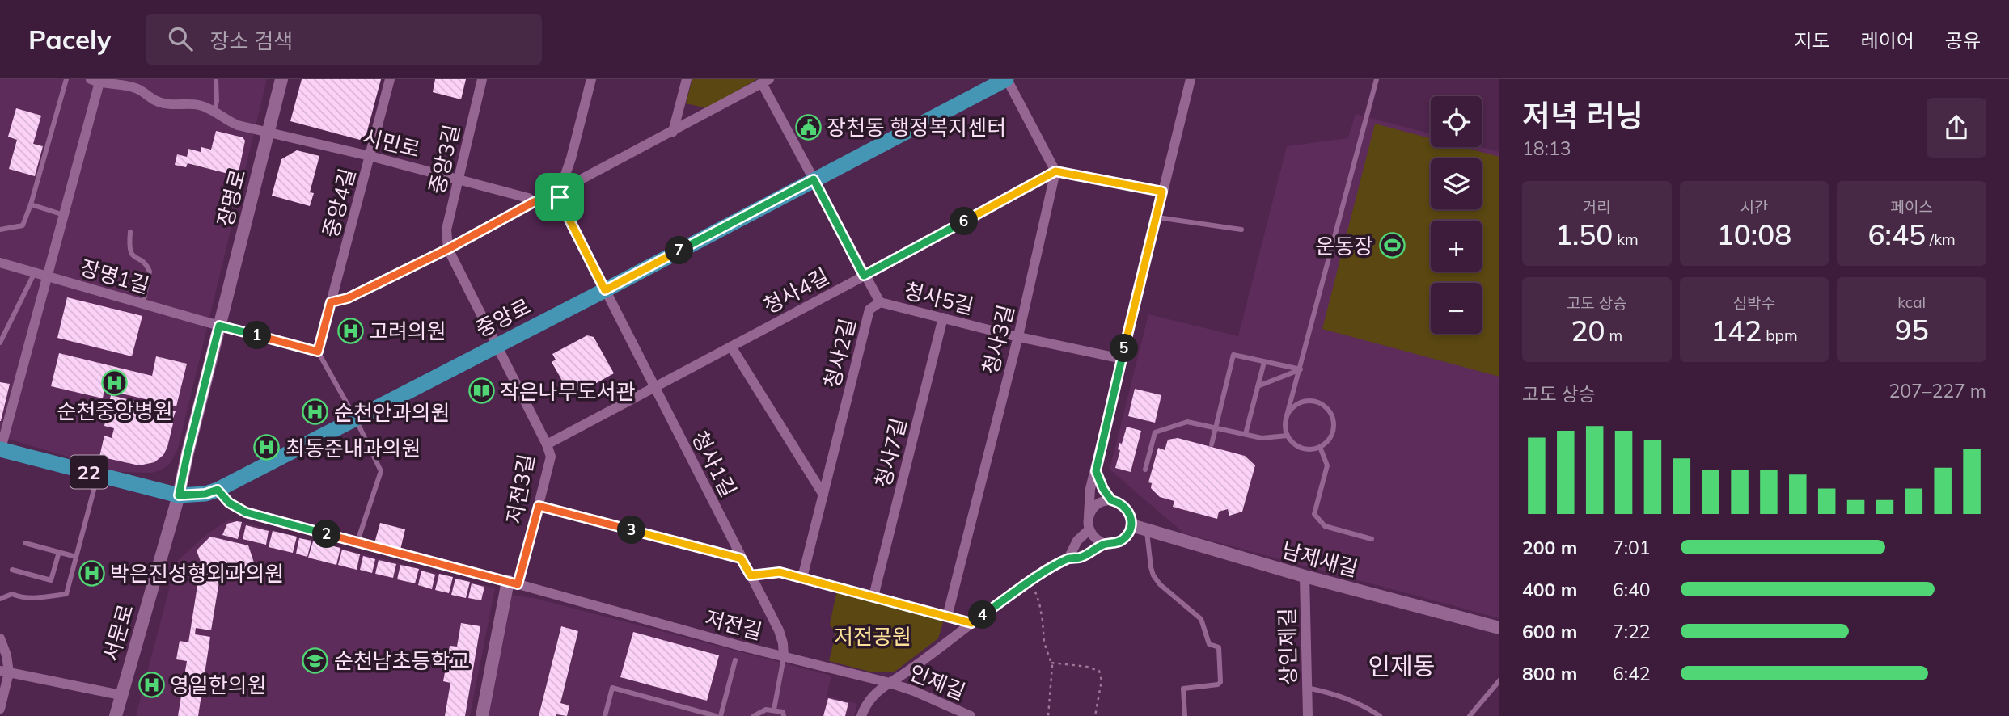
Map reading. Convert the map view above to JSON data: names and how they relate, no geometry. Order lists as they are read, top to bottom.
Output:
{
  "streets": {
    "main road": ["중앙로", "22"],
    "street": [
      "시민로",
      "중앙3길",
      "장명로",
      "중앙4길",
      "장명1길",
      "청사4길",
      "청사5길",
      "청사3길",
      "청사2길",
      "청사7길",
      "청사1길",
      "저전3길",
      "남제새길",
      "저전길",
      "서문로",
      "상인제길",
      "인제길"
    ]
  },
  "crossings": [
    ["시민로", "중앙3길"],
    ["시민로", "장명로"],
    ["시민로", "중앙4길"],
    ["중앙3길", "중앙로"],
    ["중앙3길", "저전3길"],
    ["장명로", "장명1길"],
    ["장명로", "중앙로"],
    ["장명로", "서문로"],
    ["청사4길", "청사3길"],
    ["청사4길", "청사2길"],
    ["청사4길", "청사1길"],
    ["청사4길", "저전3길"],
    ["청사5길", "청사3길"],
    ["청사5길", "청사2길"],
    ["청사5길", "청사7길"],
    ["중앙로", "청사2길"],
    ["중앙로", "청사1길"],
    ["중앙로", "저전3길"],
    ["중앙로", "저전길"],
    ["중앙로", "서문로"],
    ["청사1길", "저전길"],
    ["저전3길", "저전길"],
    ["남제새길", "상인제길"],
    ["저전길", "인제길"]
  ],
  "districts": ["인제동"],
  "parks": ["저전공원"],
  "places": {
    "public building": ["장천동 행정복지센터"],
    "sports": ["운동장"],
    "hospital": [
      "고려의원",
      "순천중앙병원",
      "순천안과의원",
      "최동준내과의원",
      "박은진성형외과의원",
      "영일한의원"
    ],
    "library": ["작은나무도서관"],
    "school or university": ["순천남초등학교"]
  },
  "page": {
    "header": "Pacely",
    "search": "장소 검색",
    "nav": ["지도", "레이어", "공유"],
    "heading": ["저녁 러닝", "18:13"],
    "map_buttons": ["+", "−"],
    "stats": [
      ["거리", "1.50 km"],
      ["시간", "10:08"],
      ["페이스", "6:45 /km"],
      ["고도 상승", "20 m"],
      ["심박수", "142 bpm"],
      ["kcal", "95"]
    ],
    "pins": [
      "6",
      "7",
      "1",
      "5",
      "3",
      "2",
      "4"
    ],
    "chart": ["고도 상승", "207–227 m"],
    "list": [
      {
        "name": "200 m",
        "note": "7:01"
      },
      {
        "name": "400 m",
        "note": "6:40"
      },
      {
        "name": "600 m",
        "note": "7:22"
      },
      {
        "name": "800 m",
        "note": "6:42"
      }
    ]
  }
}
